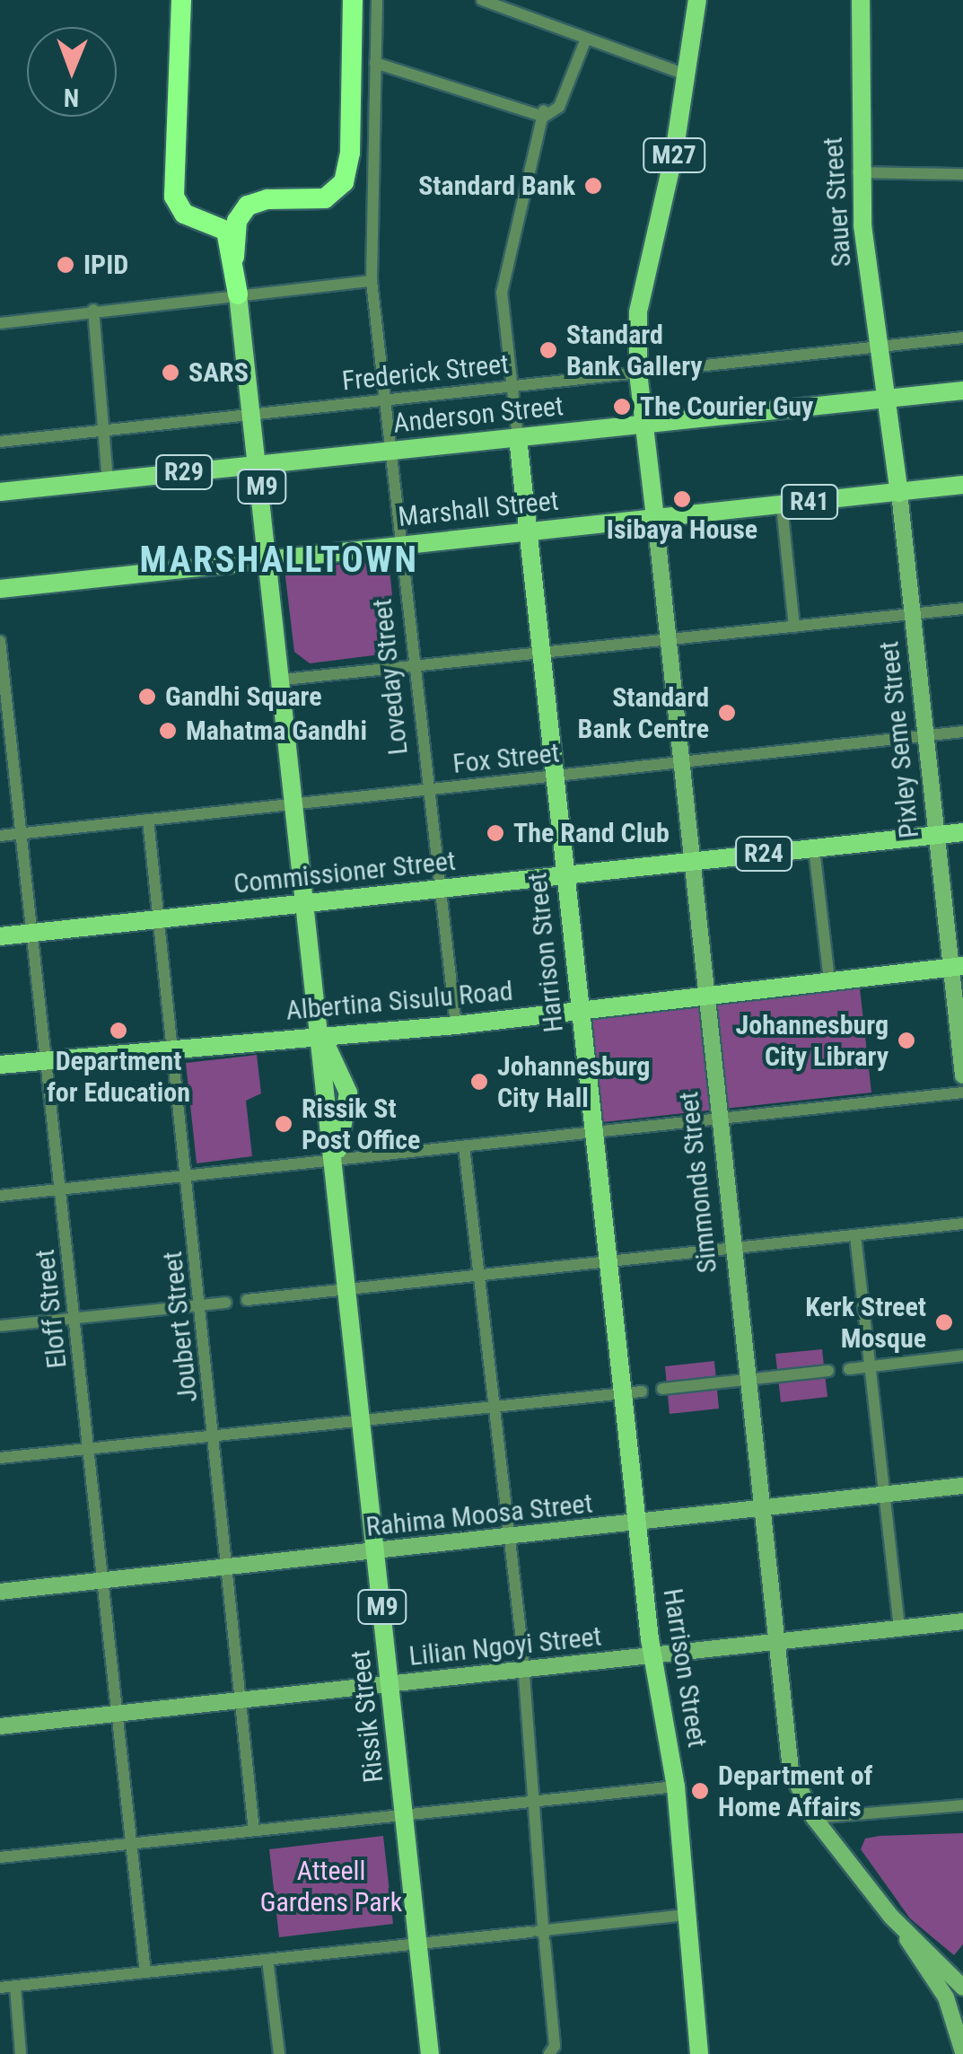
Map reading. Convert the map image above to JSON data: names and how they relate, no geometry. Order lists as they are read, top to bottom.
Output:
{
  "streets": {
    "main road": [
      "M27",
      "Sauer Street",
      "Anderson Street",
      "R29",
      "M9",
      "R41",
      "Marshall Street",
      "Pixley Seme Street",
      "R24",
      "Commissioner Street",
      "Harrison Street",
      "Albertina Sisulu Road",
      "Simmonds Street",
      "Rahima Moosa Street",
      "Lilian Ngoyi Street",
      "Rissik Street"
    ],
    "street": [
      "Frederick Street",
      "Loveday Street",
      "Fox Street",
      "Eloff Street",
      "Joubert Street"
    ]
  },
  "crossings": [
    ["Sauer Street", "Frederick Street"],
    ["Sauer Street", "Anderson Street"],
    ["Sauer Street", "Pixley Seme Street"],
    ["Frederick Street", "Loveday Street"],
    ["Frederick Street", "Harrison Street"],
    ["Frederick Street", "Simmonds Street"],
    ["Frederick Street", "Rissik Street"],
    ["Anderson Street", "Loveday Street"],
    ["Anderson Street", "Pixley Seme Street"],
    ["Anderson Street", "Harrison Street"],
    ["Anderson Street", "Simmonds Street"],
    ["Anderson Street", "Rissik Street"],
    ["Marshall Street", "Loveday Street"],
    ["Marshall Street", "Pixley Seme Street"],
    ["Marshall Street", "Harrison Street"],
    ["Marshall Street", "Simmonds Street"],
    ["Marshall Street", "Rissik Street"],
    ["Loveday Street", "Fox Street"],
    ["Loveday Street", "Commissioner Street"],
    ["Loveday Street", "Albertina Sisulu Road"],
    ["Pixley Seme Street", "Fox Street"],
    ["Pixley Seme Street", "Commissioner Street"],
    ["Pixley Seme Street", "Albertina Sisulu Road"],
    ["Fox Street", "Harrison Street"],
    ["Fox Street", "Simmonds Street"],
    ["Fox Street", "Eloff Street"],
    ["Fox Street", "Joubert Street"],
    ["Fox Street", "Rissik Street"],
    ["Commissioner Street", "Harrison Street"],
    ["Commissioner Street", "Simmonds Street"],
    ["Commissioner Street", "Eloff Street"],
    ["Commissioner Street", "Joubert Street"],
    ["Commissioner Street", "Rissik Street"],
    ["Harrison Street", "Albertina Sisulu Road"],
    ["Harrison Street", "Rahima Moosa Street"],
    ["Harrison Street", "Lilian Ngoyi Street"],
    ["Albertina Sisulu Road", "Simmonds Street"],
    ["Albertina Sisulu Road", "Eloff Street"],
    ["Albertina Sisulu Road", "Joubert Street"],
    ["Albertina Sisulu Road", "Rissik Street"],
    ["Simmonds Street", "Rahima Moosa Street"],
    ["Simmonds Street", "Lilian Ngoyi Street"],
    ["Eloff Street", "Rahima Moosa Street"],
    ["Eloff Street", "Lilian Ngoyi Street"],
    ["Joubert Street", "Rahima Moosa Street"],
    ["Joubert Street", "Lilian Ngoyi Street"],
    ["Rahima Moosa Street", "Rissik Street"],
    ["Lilian Ngoyi Street", "Rissik Street"]
  ],
  "districts": ["MARSHALLTOWN"],
  "parks": ["Atteell Gardens Park"],
  "places": [
    "Standard Bank",
    "IPID",
    "Standard Bank Gallery",
    "SARS",
    "The Courier Guy",
    "Isibaya House",
    "Gandhi Square",
    "Standard Bank Centre",
    "Mahatma Gandhi",
    "The Rand Club",
    "Department for Education",
    "Johannesburg City Library",
    "Johannesburg City Hall",
    "Rissik St Post Office",
    "Kerk Street Mosque",
    "Department of Home Affairs"
  ],
  "north": "bottom"
}
